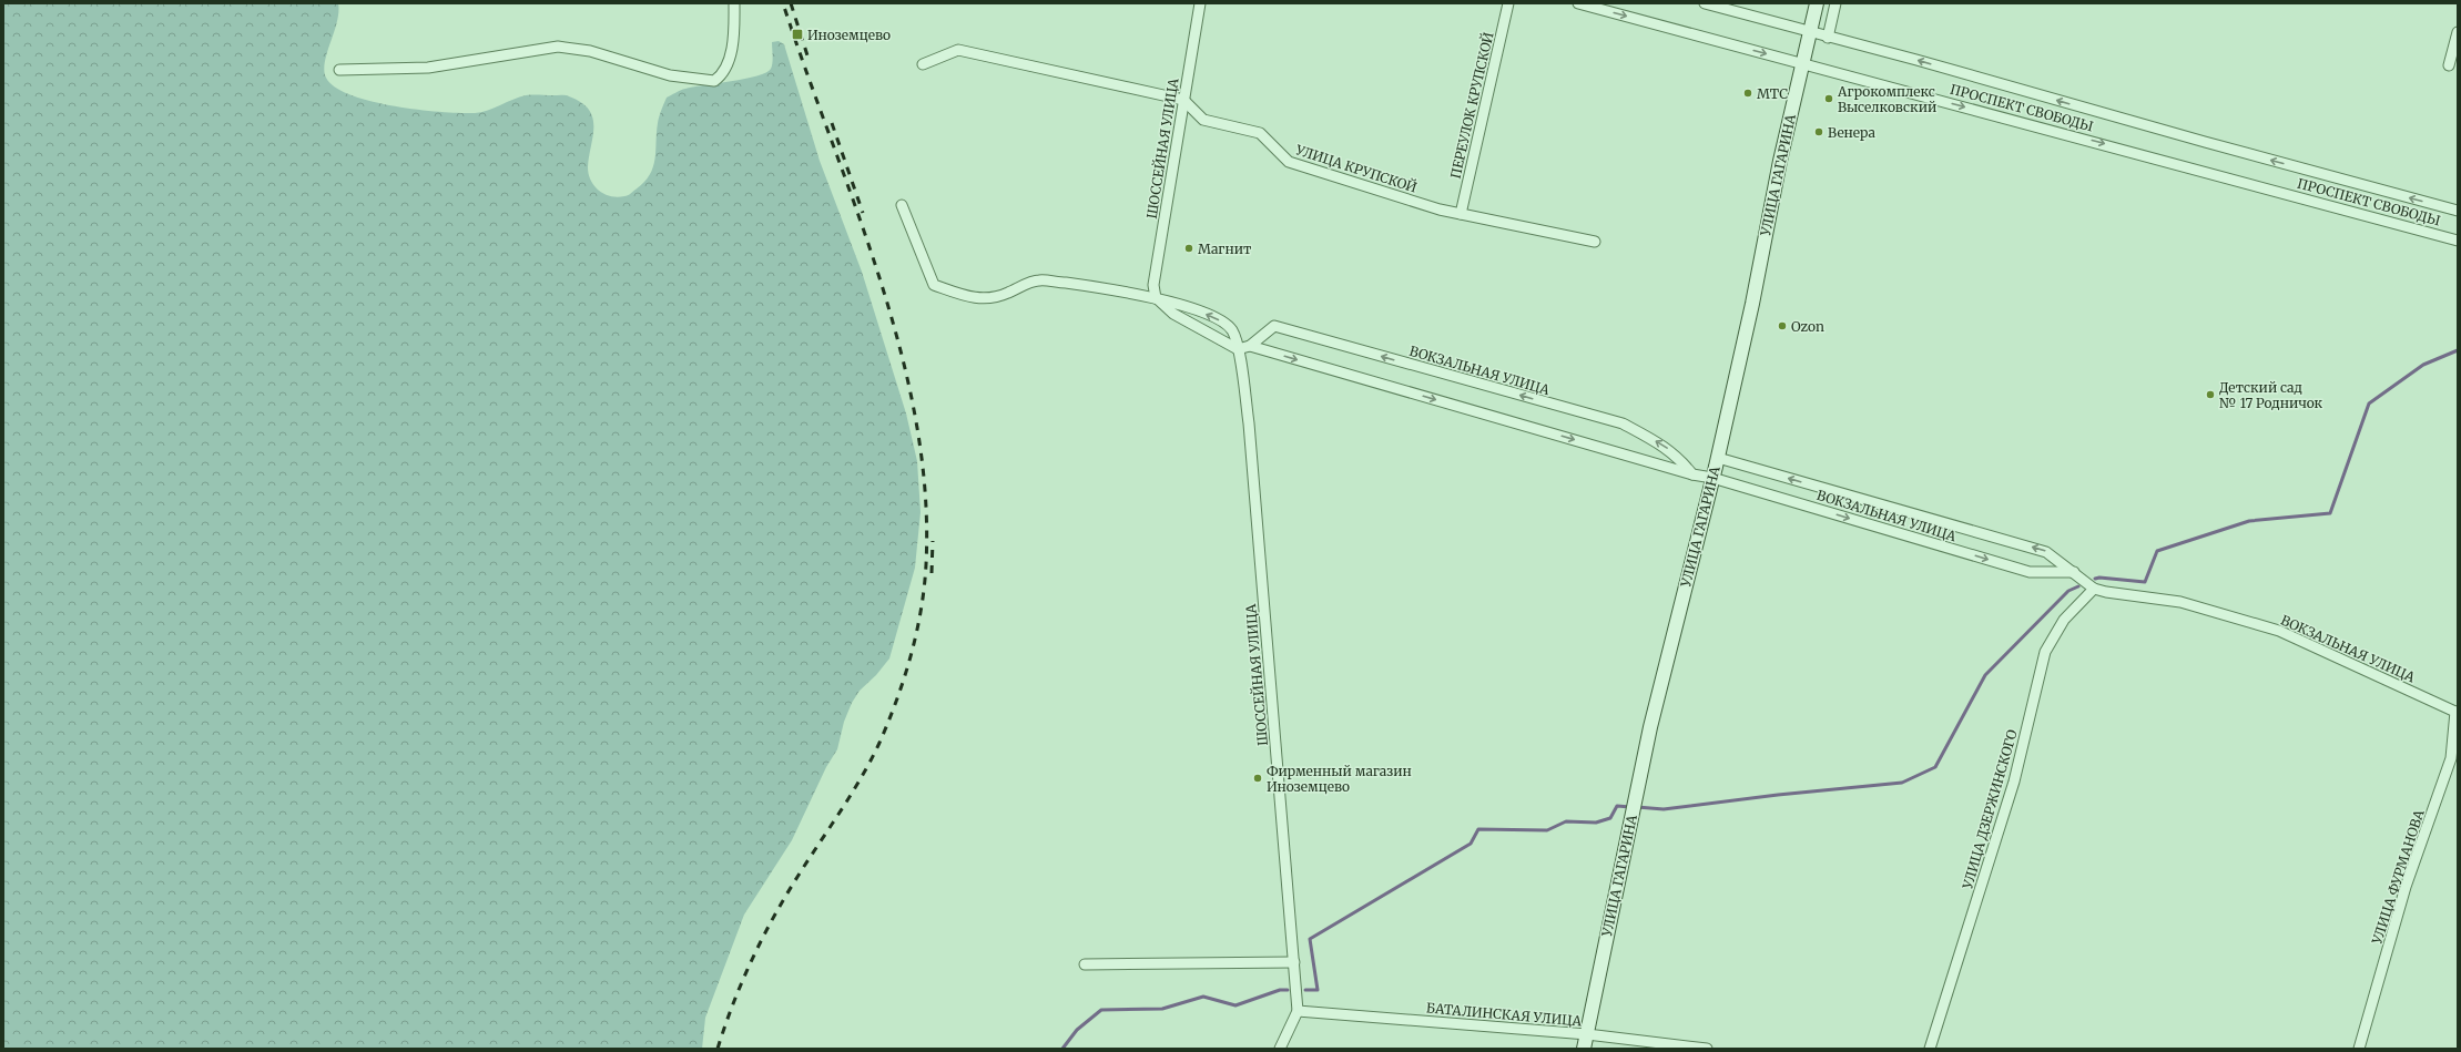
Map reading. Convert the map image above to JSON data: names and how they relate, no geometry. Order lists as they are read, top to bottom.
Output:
{
  "streets": {
    "main road": ["УЛИЦА ГАГАРИНА"],
    "street": [
      "ПЕРЕУЛОК КРУПСКОЙ",
      "ПРОСПЕКТ СВОБОДЫ",
      "ШОССЕЙНАЯ УЛИЦА",
      "УЛИЦА КРУПСКОЙ",
      "ВОКЗАЛЬНАЯ УЛИЦА",
      "УЛИЦА ДЗЕРЖИНСКОГО",
      "УЛИЦА ФУРМАНОВА",
      "БАТАЛИНСКАЯ УЛИЦА"
    ]
  },
  "crossings": [
    ["ПЕРЕУЛОК КРУПСКОЙ", "УЛИЦА КРУПСКОЙ"],
    ["ПРОСПЕКТ СВОБОДЫ", "УЛИЦА ГАГАРИНА"],
    ["ШОССЕЙНАЯ УЛИЦА", "УЛИЦА КРУПСКОЙ"],
    ["ШОССЕЙНАЯ УЛИЦА", "ВОКЗАЛЬНАЯ УЛИЦА"],
    ["ШОССЕЙНАЯ УЛИЦА", "БАТАЛИНСКАЯ УЛИЦА"],
    ["УЛИЦА ГАГАРИНА", "ВОКЗАЛЬНАЯ УЛИЦА"],
    ["УЛИЦА ГАГАРИНА", "БАТАЛИНСКАЯ УЛИЦА"],
    ["ВОКЗАЛЬНАЯ УЛИЦА", "УЛИЦА ДЗЕРЖИНСКОГО"],
    ["ВОКЗАЛЬНАЯ УЛИЦА", "УЛИЦА ФУРМАНОВА"]
  ],
  "places": {
    "transit": ["Иноземцево"],
    "other": [
      "МТС",
      "Агрокомплекс Выселковский",
      "Венера",
      "Магнит",
      "Ozon",
      "Детский сад № 17 Родничок",
      "Фирменный магазин Иноземцево"
    ]
  }
}
